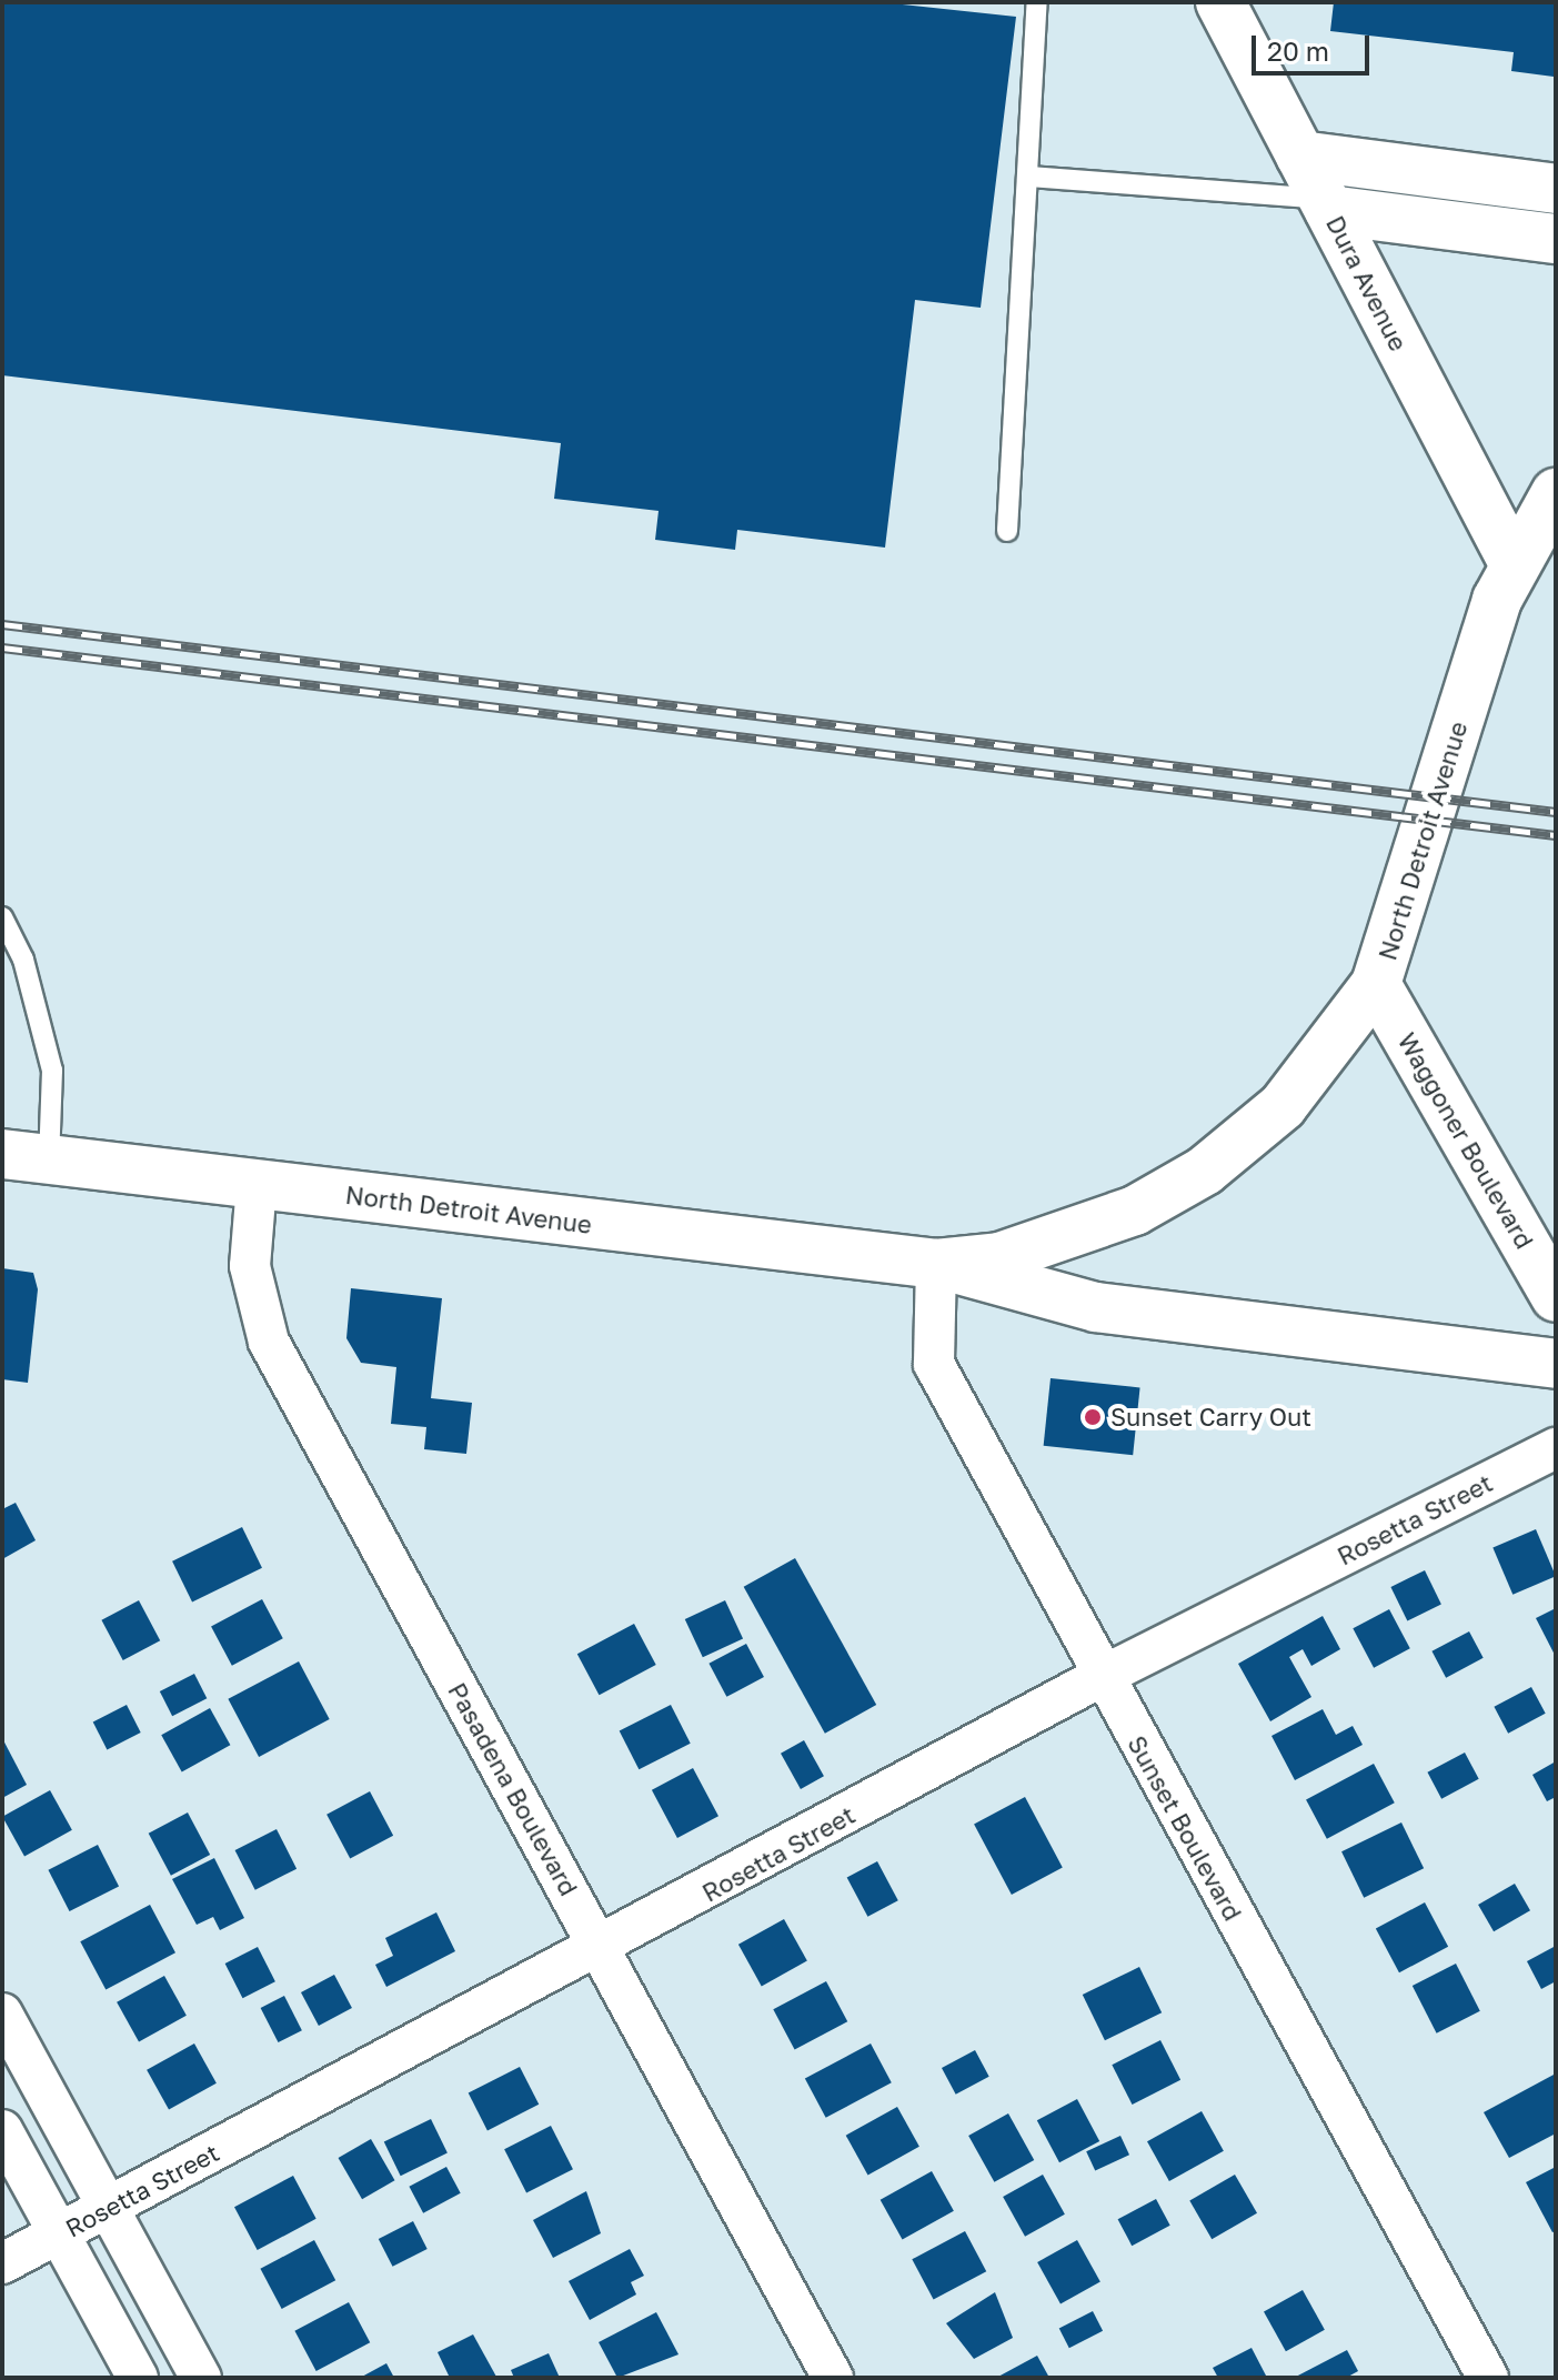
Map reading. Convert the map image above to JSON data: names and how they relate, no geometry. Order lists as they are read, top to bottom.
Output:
{
  "streets": {
    "street": [
      "Dura Avenue",
      "North Detroit Avenue",
      "Waggoner Boulevard",
      "Rosetta Street",
      "Pasadena Boulevard",
      "Sunset Boulevard"
    ]
  },
  "crossings": [
    ["Dura Avenue", "North Detroit Avenue"],
    ["North Detroit Avenue", "Waggoner Boulevard"],
    ["North Detroit Avenue", "Pasadena Boulevard"],
    ["North Detroit Avenue", "Sunset Boulevard"],
    ["Rosetta Street", "Pasadena Boulevard"],
    ["Rosetta Street", "Sunset Boulevard"]
  ],
  "places": ["Sunset Carry Out"],
  "scale_bar": "20 m"
}
